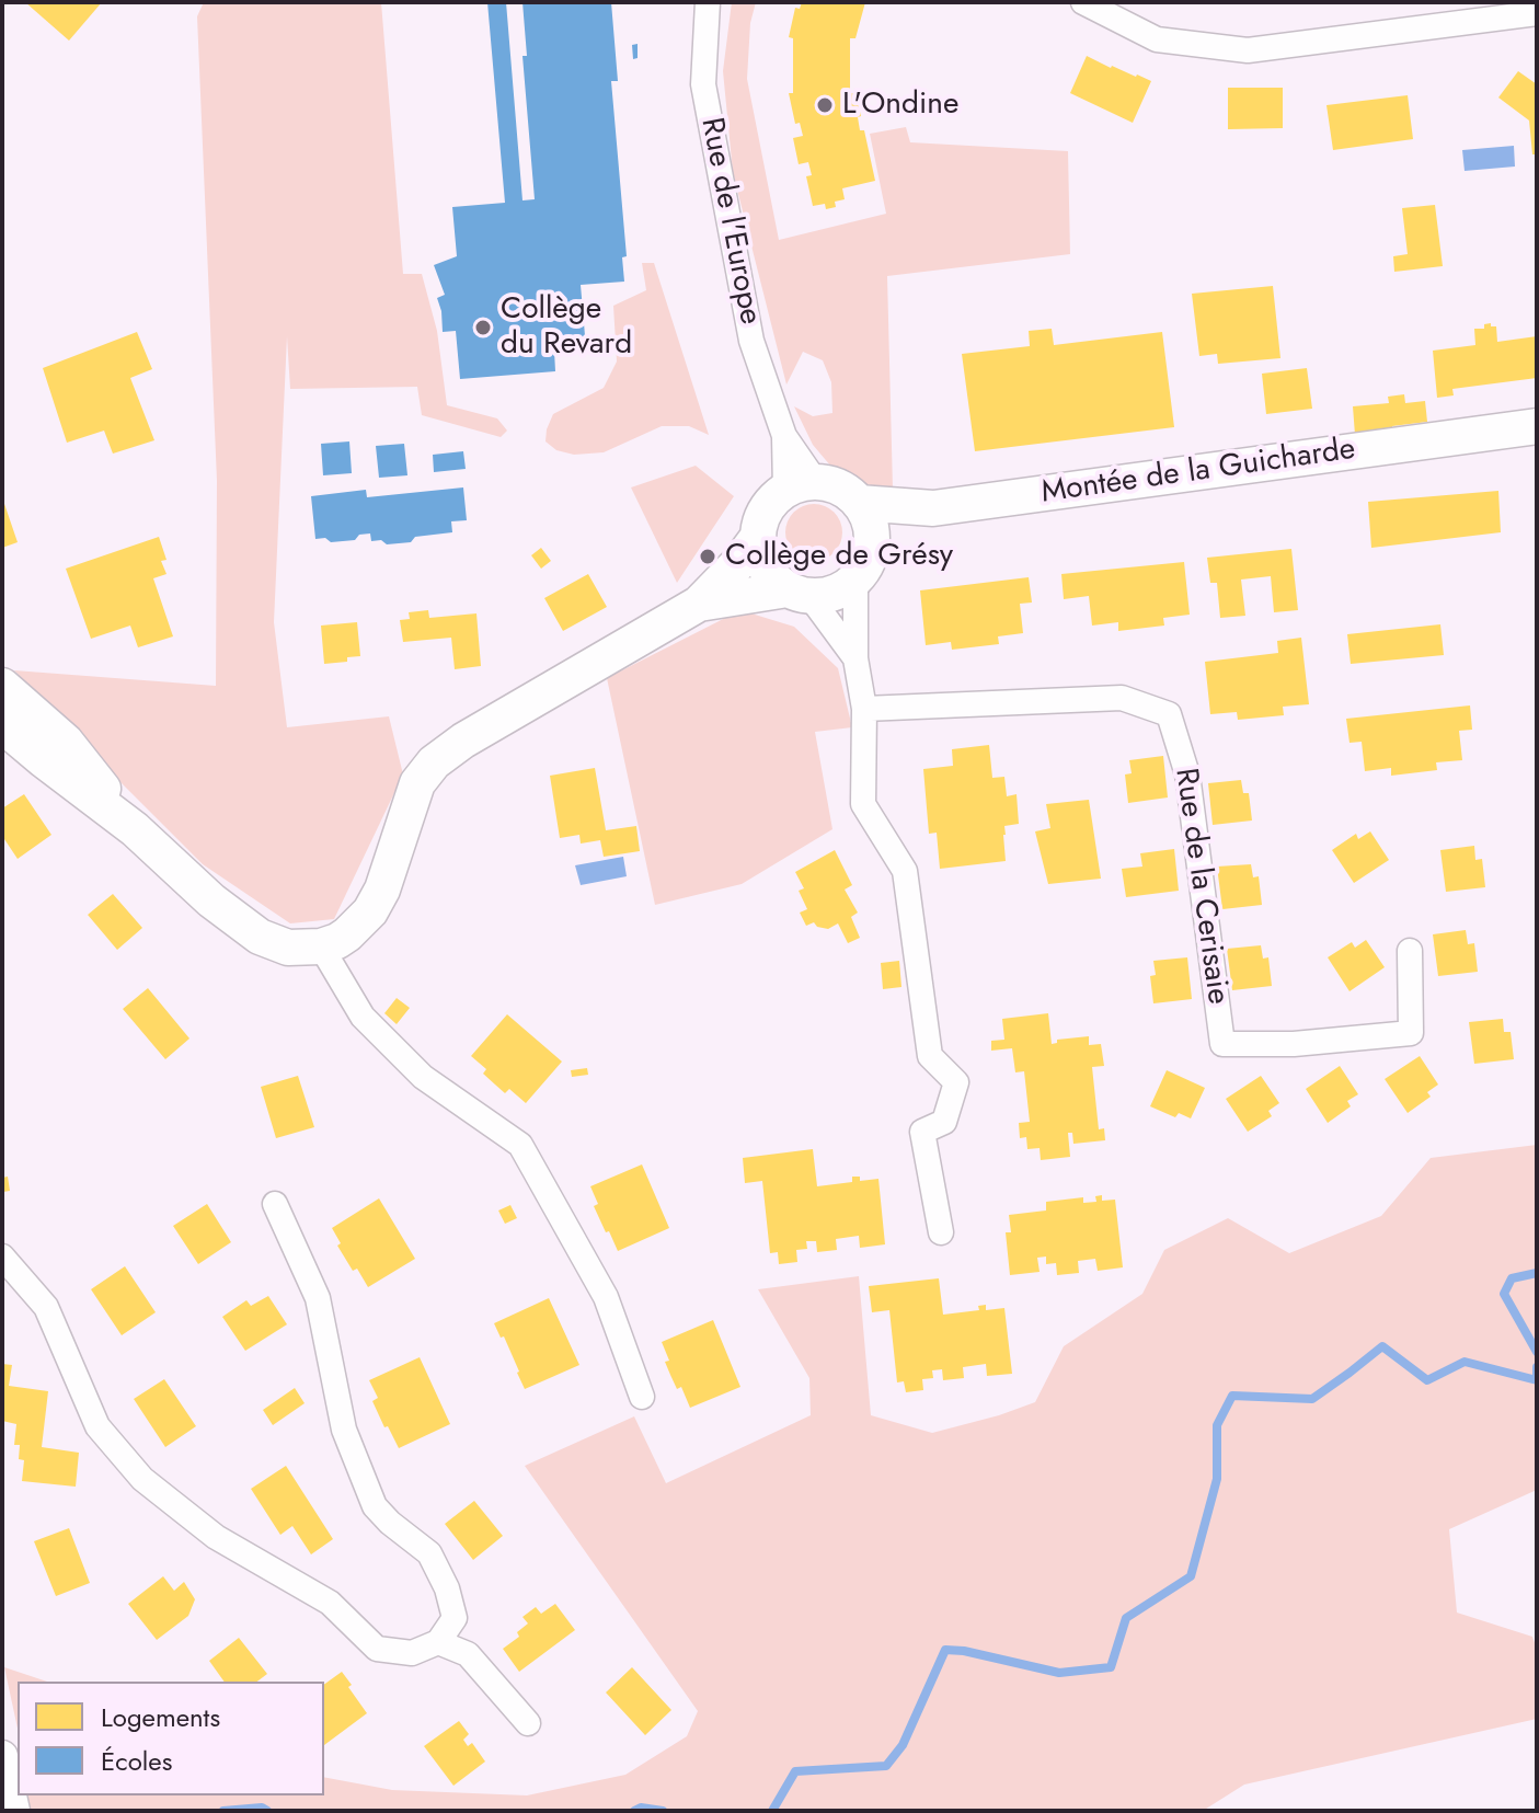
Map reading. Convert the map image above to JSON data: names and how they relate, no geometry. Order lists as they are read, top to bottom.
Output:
{
  "streets": {
    "main road": ["Montée de la Guicharde"],
    "street": ["Rue de l'Europe", "Rue de la Cerisaie"]
  },
  "crossings": [
    ["Rue de l'Europe", "Montée de la Guicharde"]
  ],
  "places": ["L'Ondine", "Collège du Revard", "Collège de Grésy"],
  "legend": ["Logements", "Écoles"]
}
